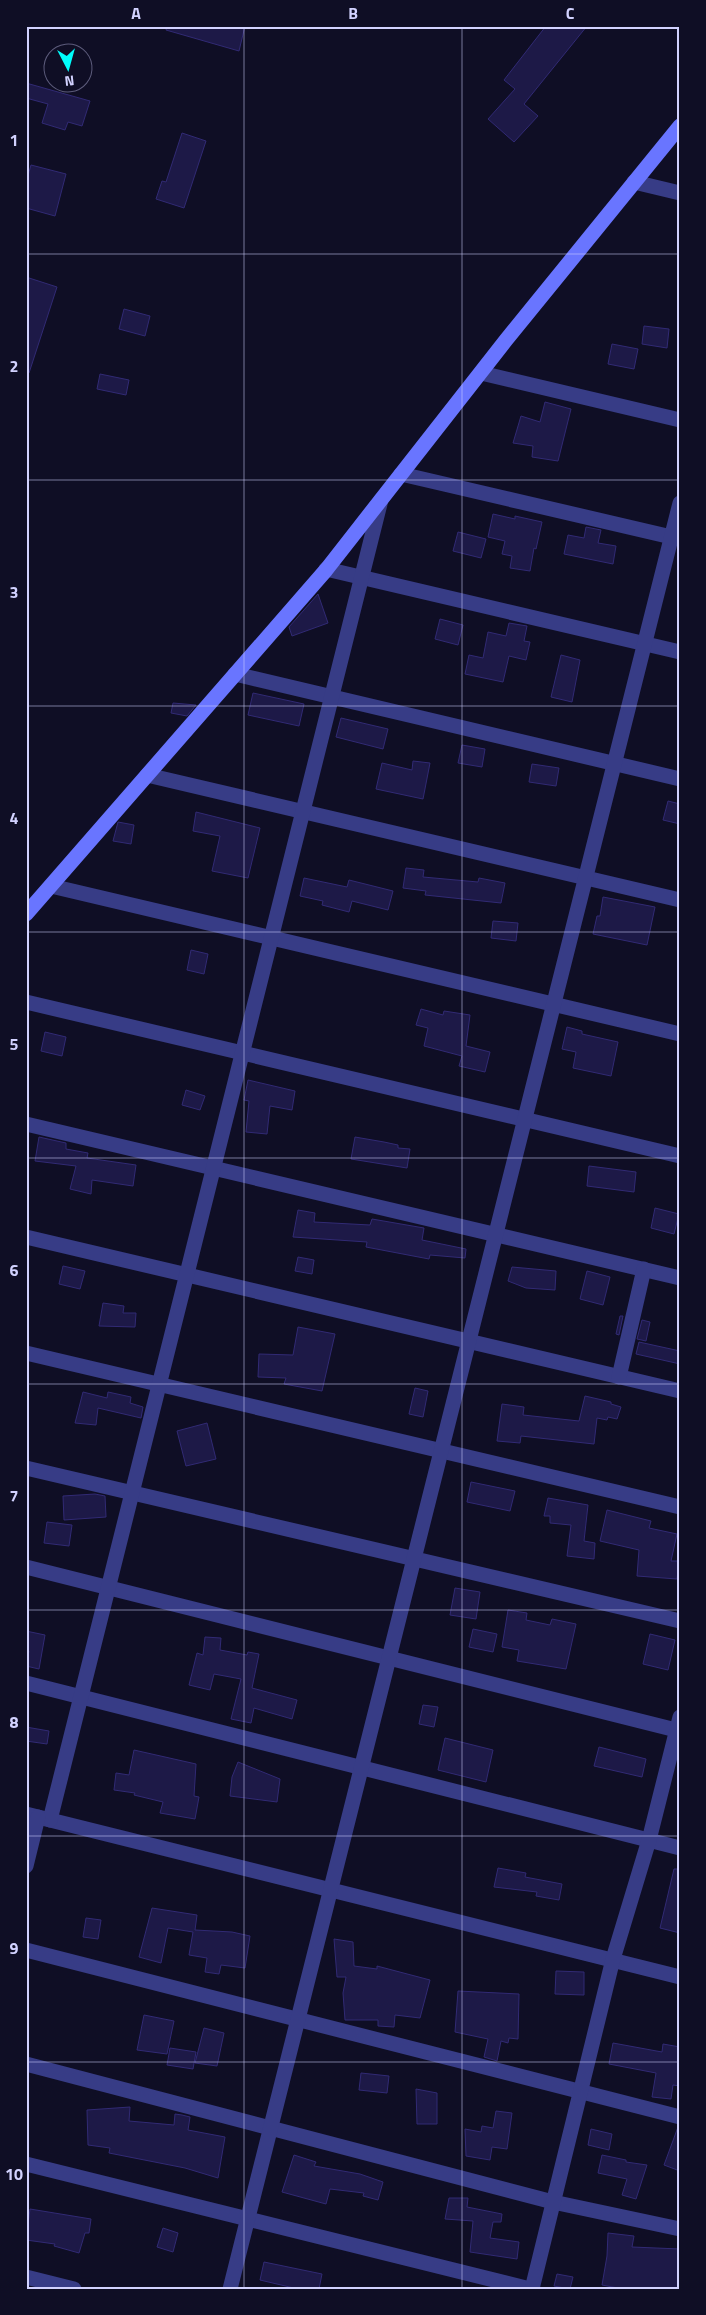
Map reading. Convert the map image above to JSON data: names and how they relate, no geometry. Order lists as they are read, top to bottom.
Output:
{
  "north": "bottom",
  "grid": {
    "columns": ["A", "B", "C"],
    "rows": [
      "1",
      "2",
      "3",
      "4",
      "5",
      "6",
      "7",
      "8",
      "9",
      "10"
    ]
  }
}
